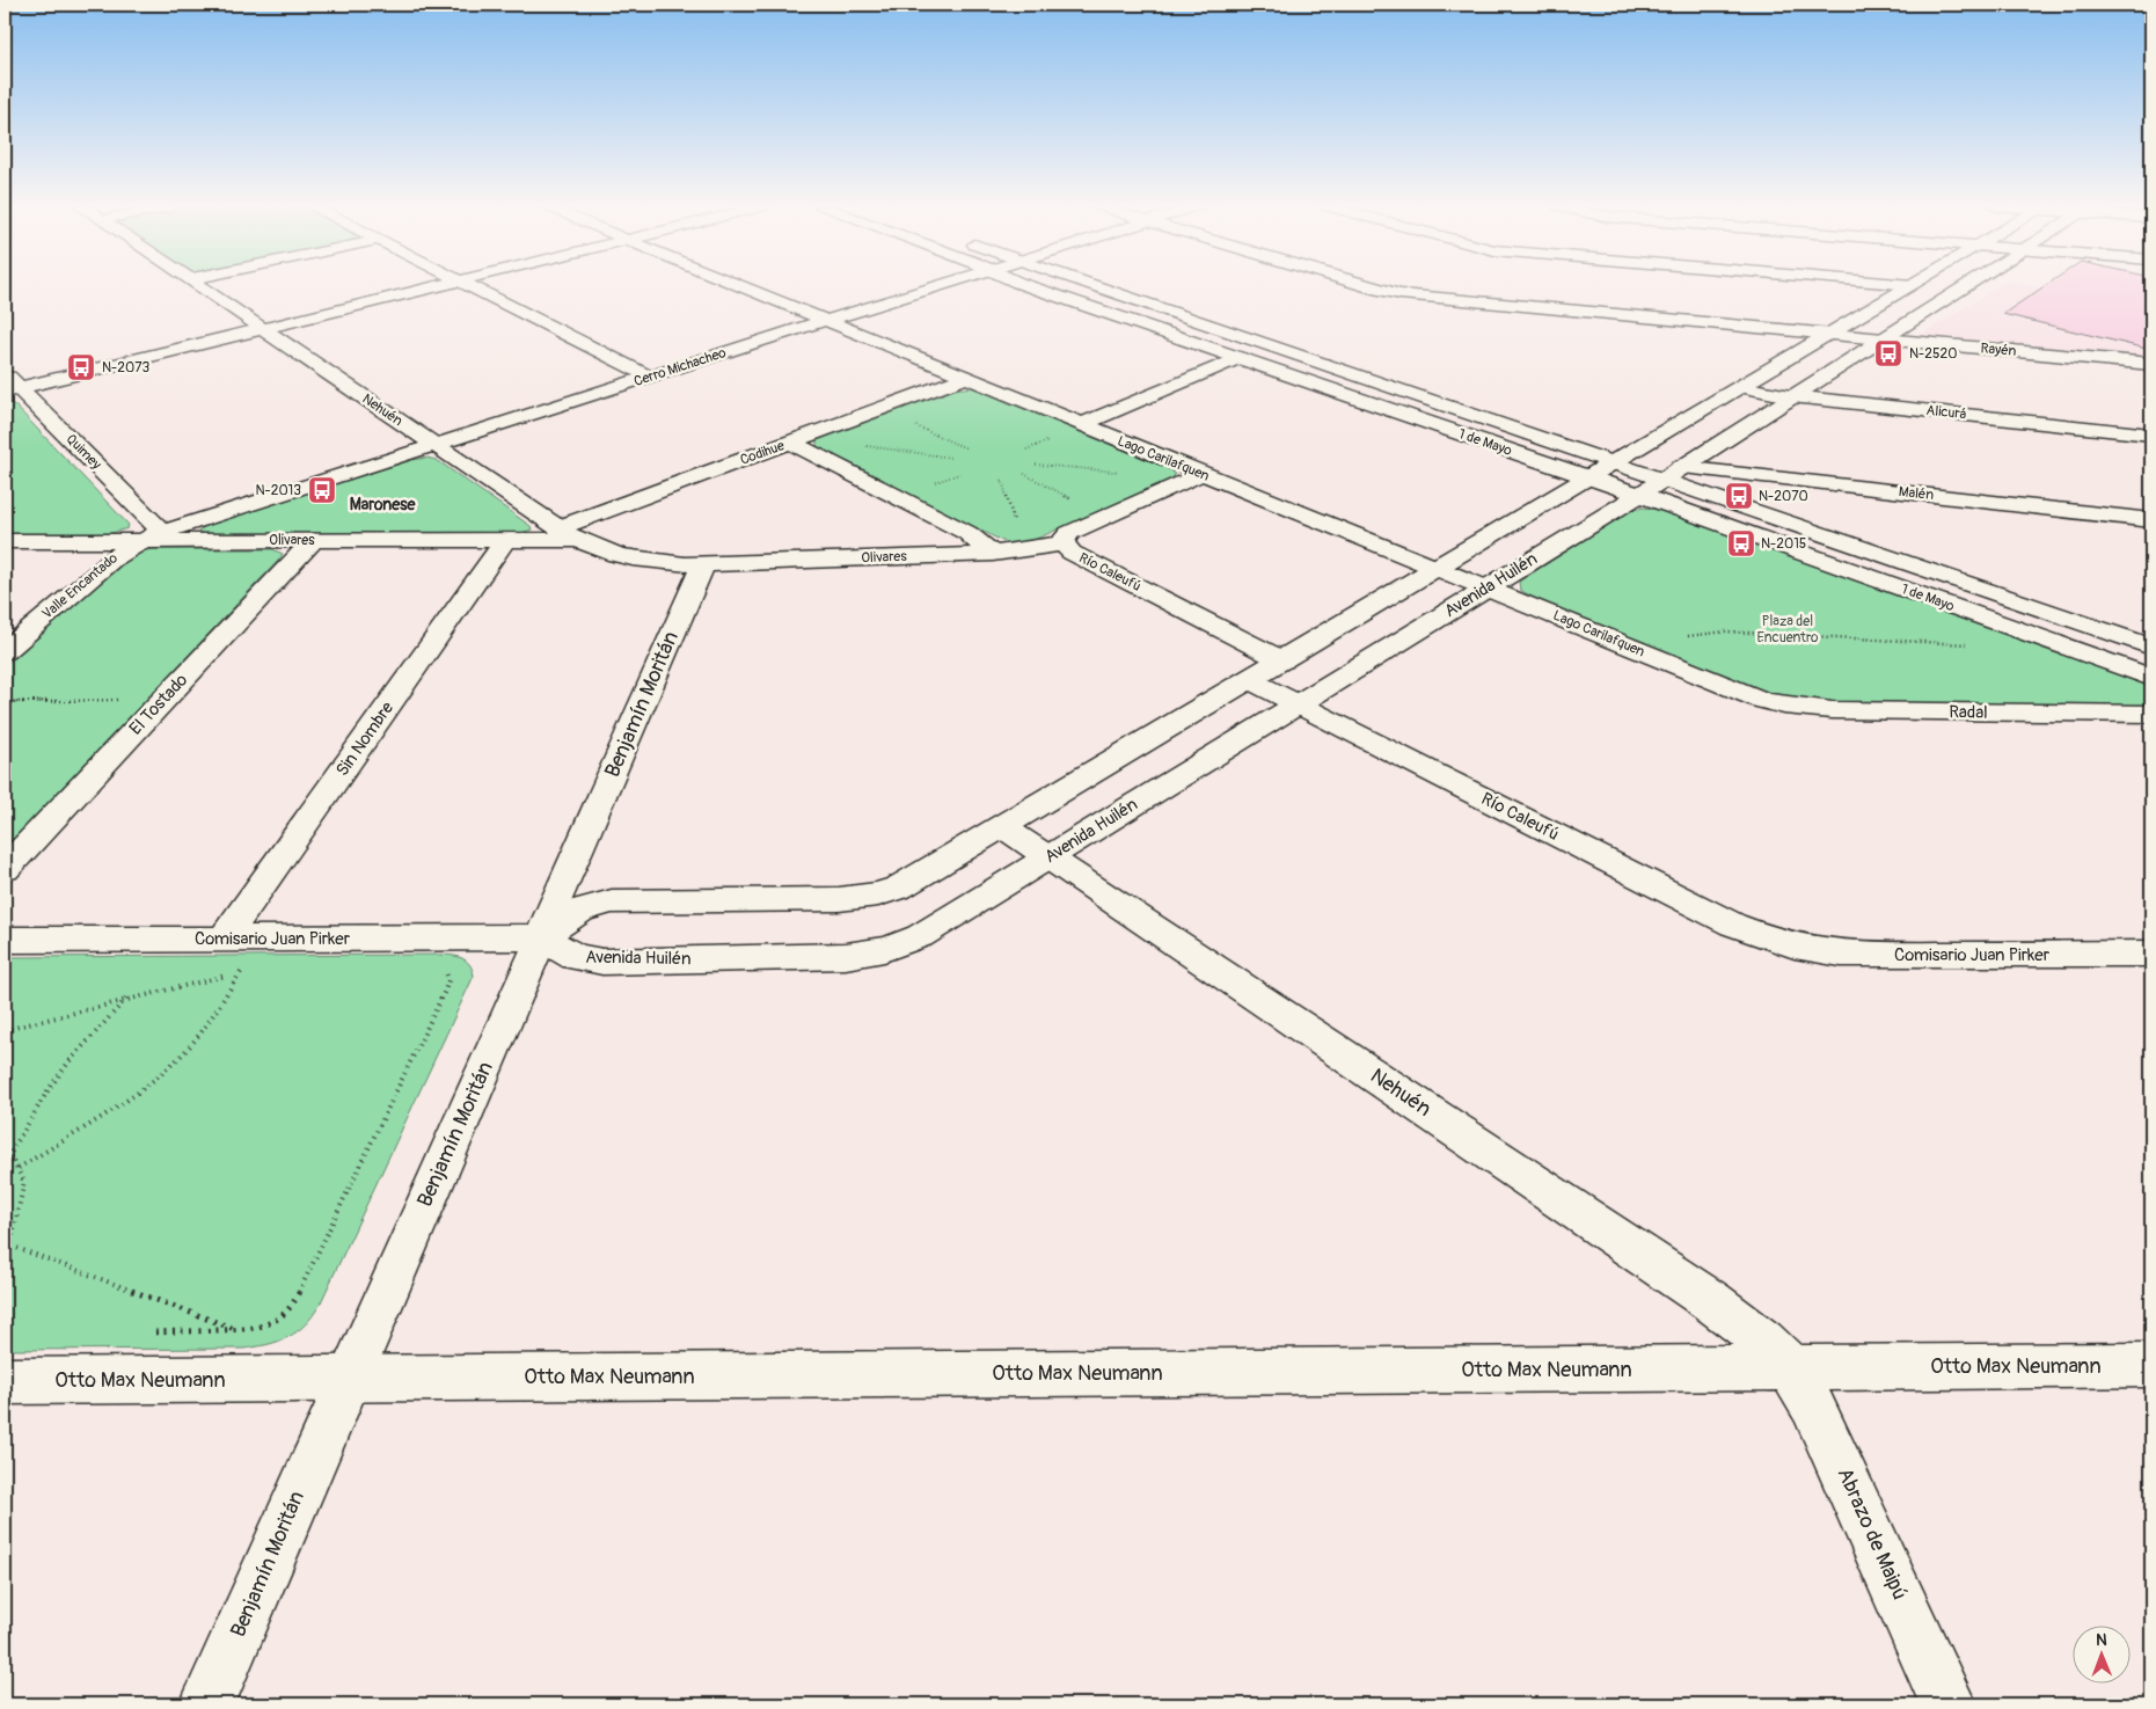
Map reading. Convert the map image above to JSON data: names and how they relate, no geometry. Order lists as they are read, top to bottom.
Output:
{
  "streets": {
    "street": [
      "Rayén",
      "Cerro Michacheo",
      "Nehuén",
      "Alicurá",
      "1 de Mayo",
      "Quimey",
      "Codihue",
      "Lago Carilafquen",
      "Malén",
      "Olivares",
      "Río Caleufú",
      "Avenida Huilén",
      "Valle Encantado",
      "El Tostado",
      "Benjamín Moritán",
      "Radal",
      "Sin Nombre",
      "Comisario Juan Pirker",
      "Otto Max Neumann",
      "Abrazo de Maipú"
    ]
  },
  "crossings": [
    ["Rayén", "Avenida Huilén"],
    ["Cerro Michacheo", "Nehuén"],
    ["Cerro Michacheo", "Quimey"],
    ["Cerro Michacheo", "Lago Carilafquen"],
    ["Cerro Michacheo", "Olivares"],
    ["Cerro Michacheo", "Valle Encantado"],
    ["Nehuén", "Codihue"],
    ["Nehuén", "Olivares"],
    ["Nehuén", "Avenida Huilén"],
    ["Nehuén", "Benjamín Moritán"],
    ["Nehuén", "Otto Max Neumann"],
    ["Nehuén", "Abrazo de Maipú"],
    ["Alicurá", "Avenida Huilén"],
    ["1 de Mayo", "Malén"],
    ["1 de Mayo", "Avenida Huilén"],
    ["Quimey", "Olivares"],
    ["Quimey", "Valle Encantado"],
    ["Codihue", "Lago Carilafquen"],
    ["Lago Carilafquen", "Avenida Huilén"],
    ["Lago Carilafquen", "Radal"],
    ["Malén", "Avenida Huilén"],
    ["Olivares", "Río Caleufú"],
    ["Olivares", "Valle Encantado"],
    ["Olivares", "El Tostado"],
    ["Olivares", "Benjamín Moritán"],
    ["Olivares", "Sin Nombre"],
    ["Río Caleufú", "Avenida Huilén"],
    ["Río Caleufú", "Comisario Juan Pirker"],
    ["Avenida Huilén", "Benjamín Moritán"],
    ["Avenida Huilén", "Comisario Juan Pirker"],
    ["Benjamín Moritán", "Comisario Juan Pirker"],
    ["Benjamín Moritán", "Otto Max Neumann"],
    ["Sin Nombre", "Comisario Juan Pirker"],
    ["Otto Max Neumann", "Abrazo de Maipú"]
  ],
  "districts": ["Maronese"],
  "parks": ["Plaza del Encuentro"],
  "places": {
    "bus stop": [
      "N-2520",
      "N-2073",
      "N-2013",
      "N-2070",
      "N-2015"
    ]
  },
  "north": "top"
}
